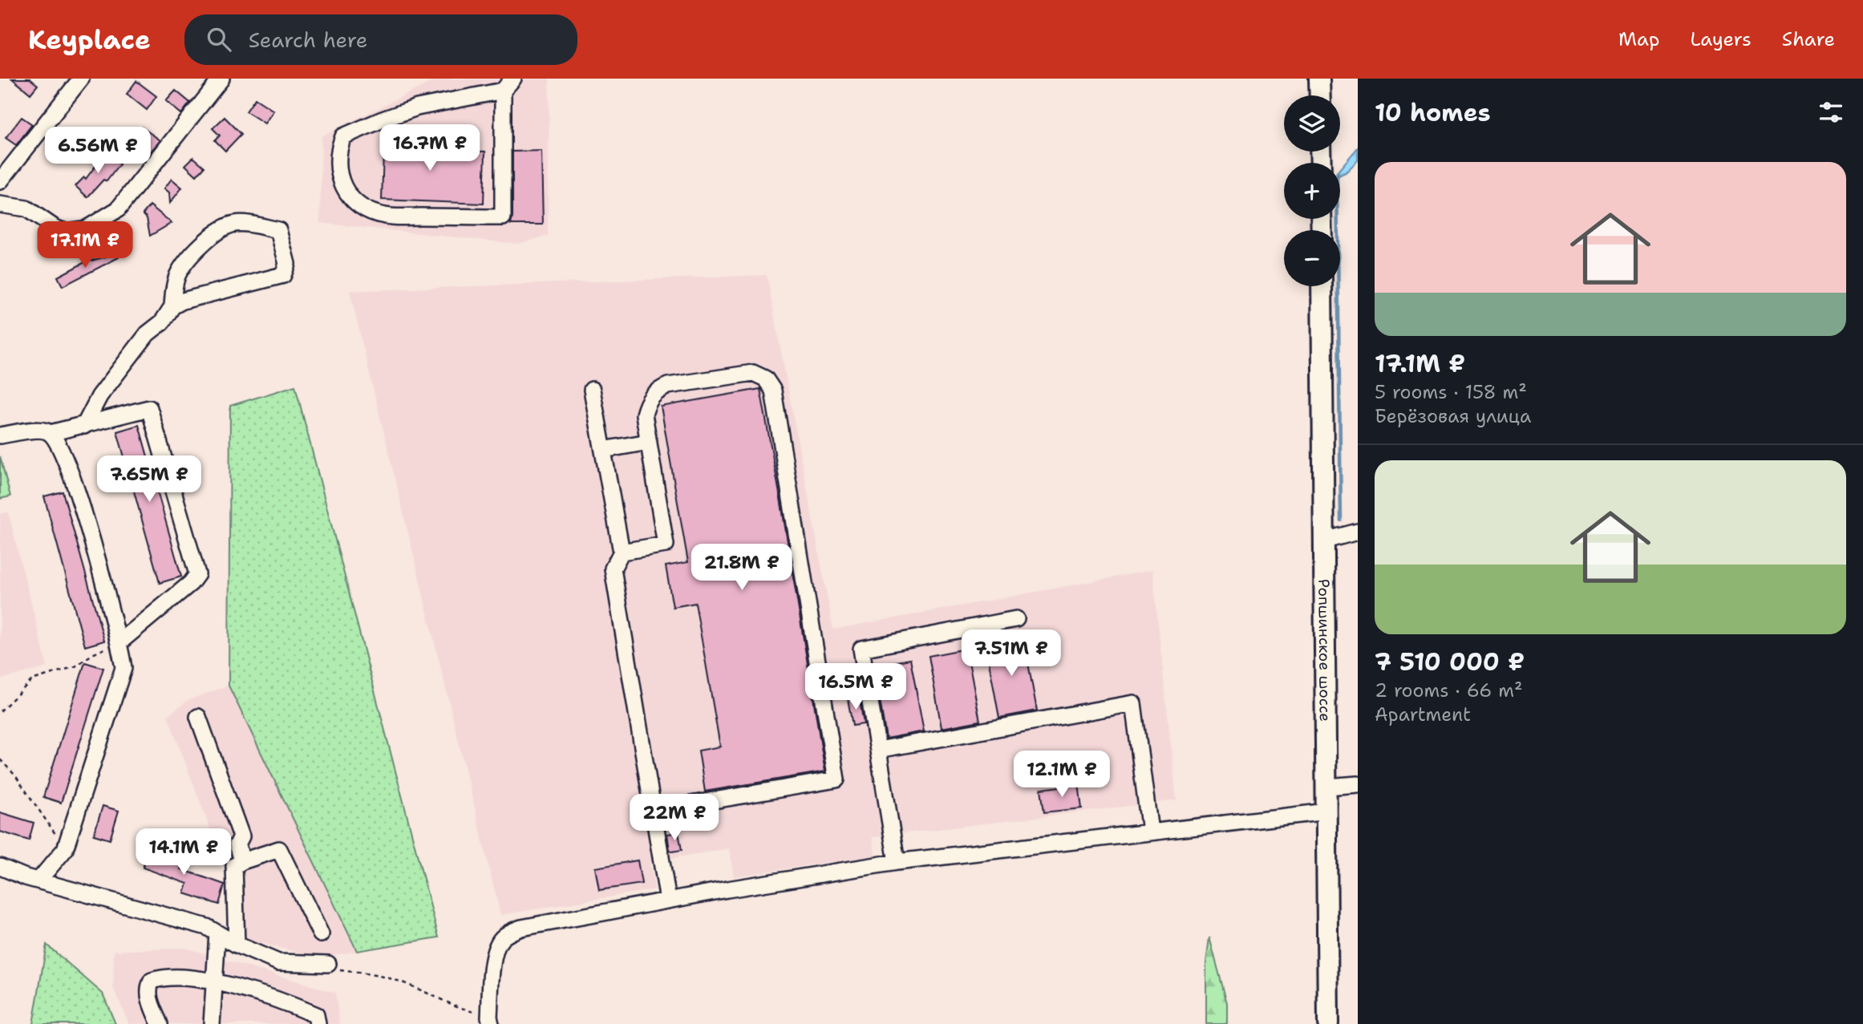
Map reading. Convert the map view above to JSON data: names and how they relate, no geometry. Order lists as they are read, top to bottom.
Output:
{
  "streets": {
    "main road": ["Ропшинское шоссе"]
  },
  "page": {
    "header": "Keyplace",
    "search": "Search here",
    "nav": ["Map", "Layers", "Share"],
    "heading": "10 homes",
    "map_buttons": ["+", "−"],
    "price": [
      "16.7M ₽",
      "6.56M ₽",
      "17.1M ₽",
      "7.65M ₽",
      "21.8M ₽",
      "7.51M ₽",
      "16.5M ₽",
      "12.1M ₽",
      "22M ₽",
      "14.1M ₽"
    ],
    "list": [
      {
        "name": "17.1M ₽",
        "note": "5 rooms · 158 m² · Берёзовая улица"
      },
      {
        "name": "7 510 000 ₽",
        "note": "2 rooms · 66 m² · Apartment"
      }
    ]
  }
}
